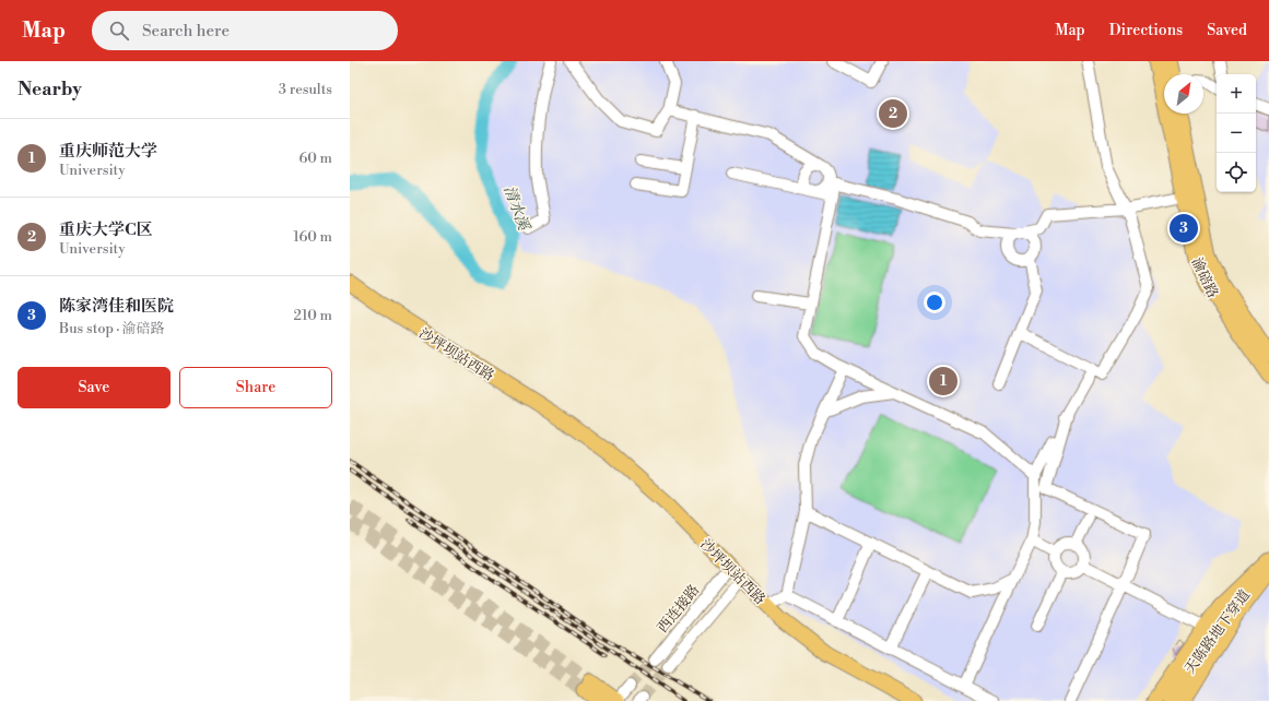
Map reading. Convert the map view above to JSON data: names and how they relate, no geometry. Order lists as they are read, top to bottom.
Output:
{
  "streets": {
    "main road": ["渝碚路", "沙坪坝站西路", "天陈路地下穿道"],
    "street": ["西连接路"]
  },
  "crossings": [
    ["沙坪坝站西路", "西连接路"]
  ],
  "water": ["清水溪"],
  "north": "top right",
  "page": {
    "header": "Map",
    "search": "Search here",
    "nav": ["Map", "Directions", "Saved"],
    "heading": ["Nearby", "3 results"],
    "map_buttons": ["+", "−"],
    "pins": ["2", "3", "1"],
    "list": [
      {
        "mark": "1",
        "name": "重庆师范大学",
        "note": "University",
        "value": "60 m"
      },
      {
        "mark": "2",
        "name": "重庆大学C区",
        "note": "University",
        "value": "160 m"
      },
      {
        "mark": "3",
        "name": "陈家湾佳和医院",
        "note": "Bus stop · 渝碚路",
        "value": "210 m"
      }
    ],
    "buttons": ["Save", "Share"]
  }
}
